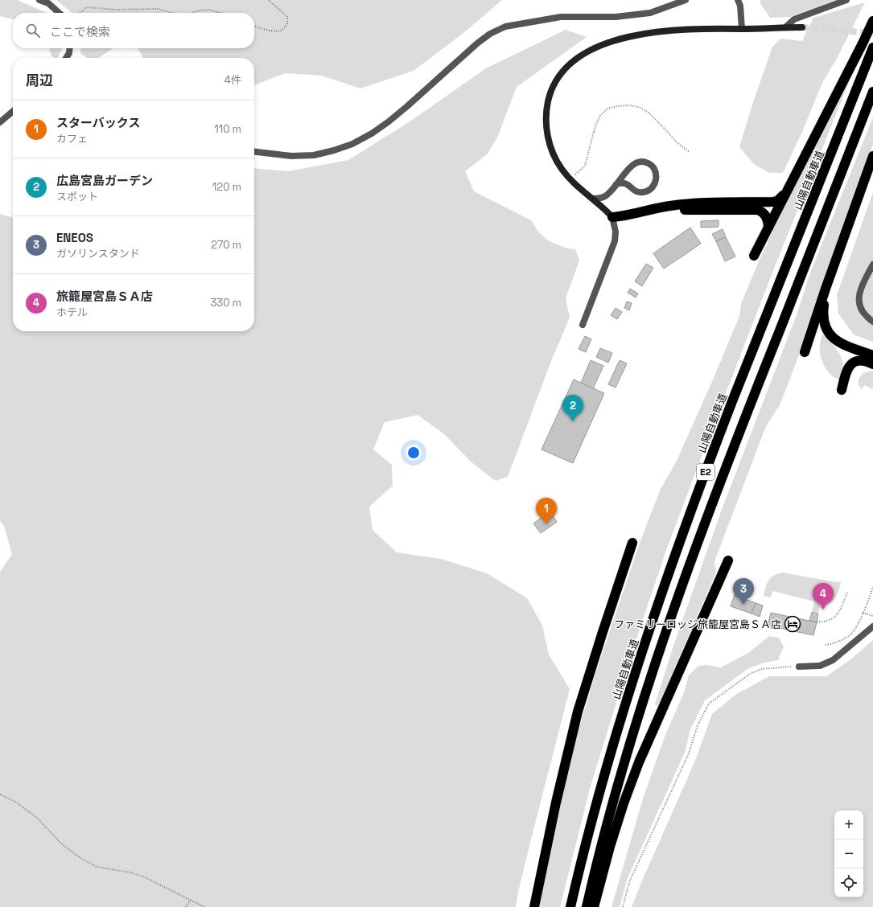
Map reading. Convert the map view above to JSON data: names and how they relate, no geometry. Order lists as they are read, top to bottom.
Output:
{
  "streets": {
    "highway": ["山陽自動車道", "E2"]
  },
  "places": {
    "hotel": ["ファミリーロッジ旅籠屋宮島ＳＡ店"]
  },
  "page": {
    "search": "ここで検索",
    "heading": ["周辺", "4件"],
    "list": [
      {
        "mark": "1",
        "name": "スターバックス",
        "note": "カフェ",
        "value": "110 m"
      },
      {
        "mark": "2",
        "name": "広島宮島ガーデン",
        "note": "スポット",
        "value": "120 m"
      },
      {
        "mark": "3",
        "name": "ENEOS",
        "note": "ガソリンスタンド",
        "value": "270 m"
      },
      {
        "mark": "4",
        "name": "旅籠屋宮島ＳＡ店",
        "note": "ホテル",
        "value": "330 m"
      }
    ],
    "pins": [
      "2",
      "1",
      "3",
      "4"
    ],
    "map_buttons": ["+", "−"]
  }
}
